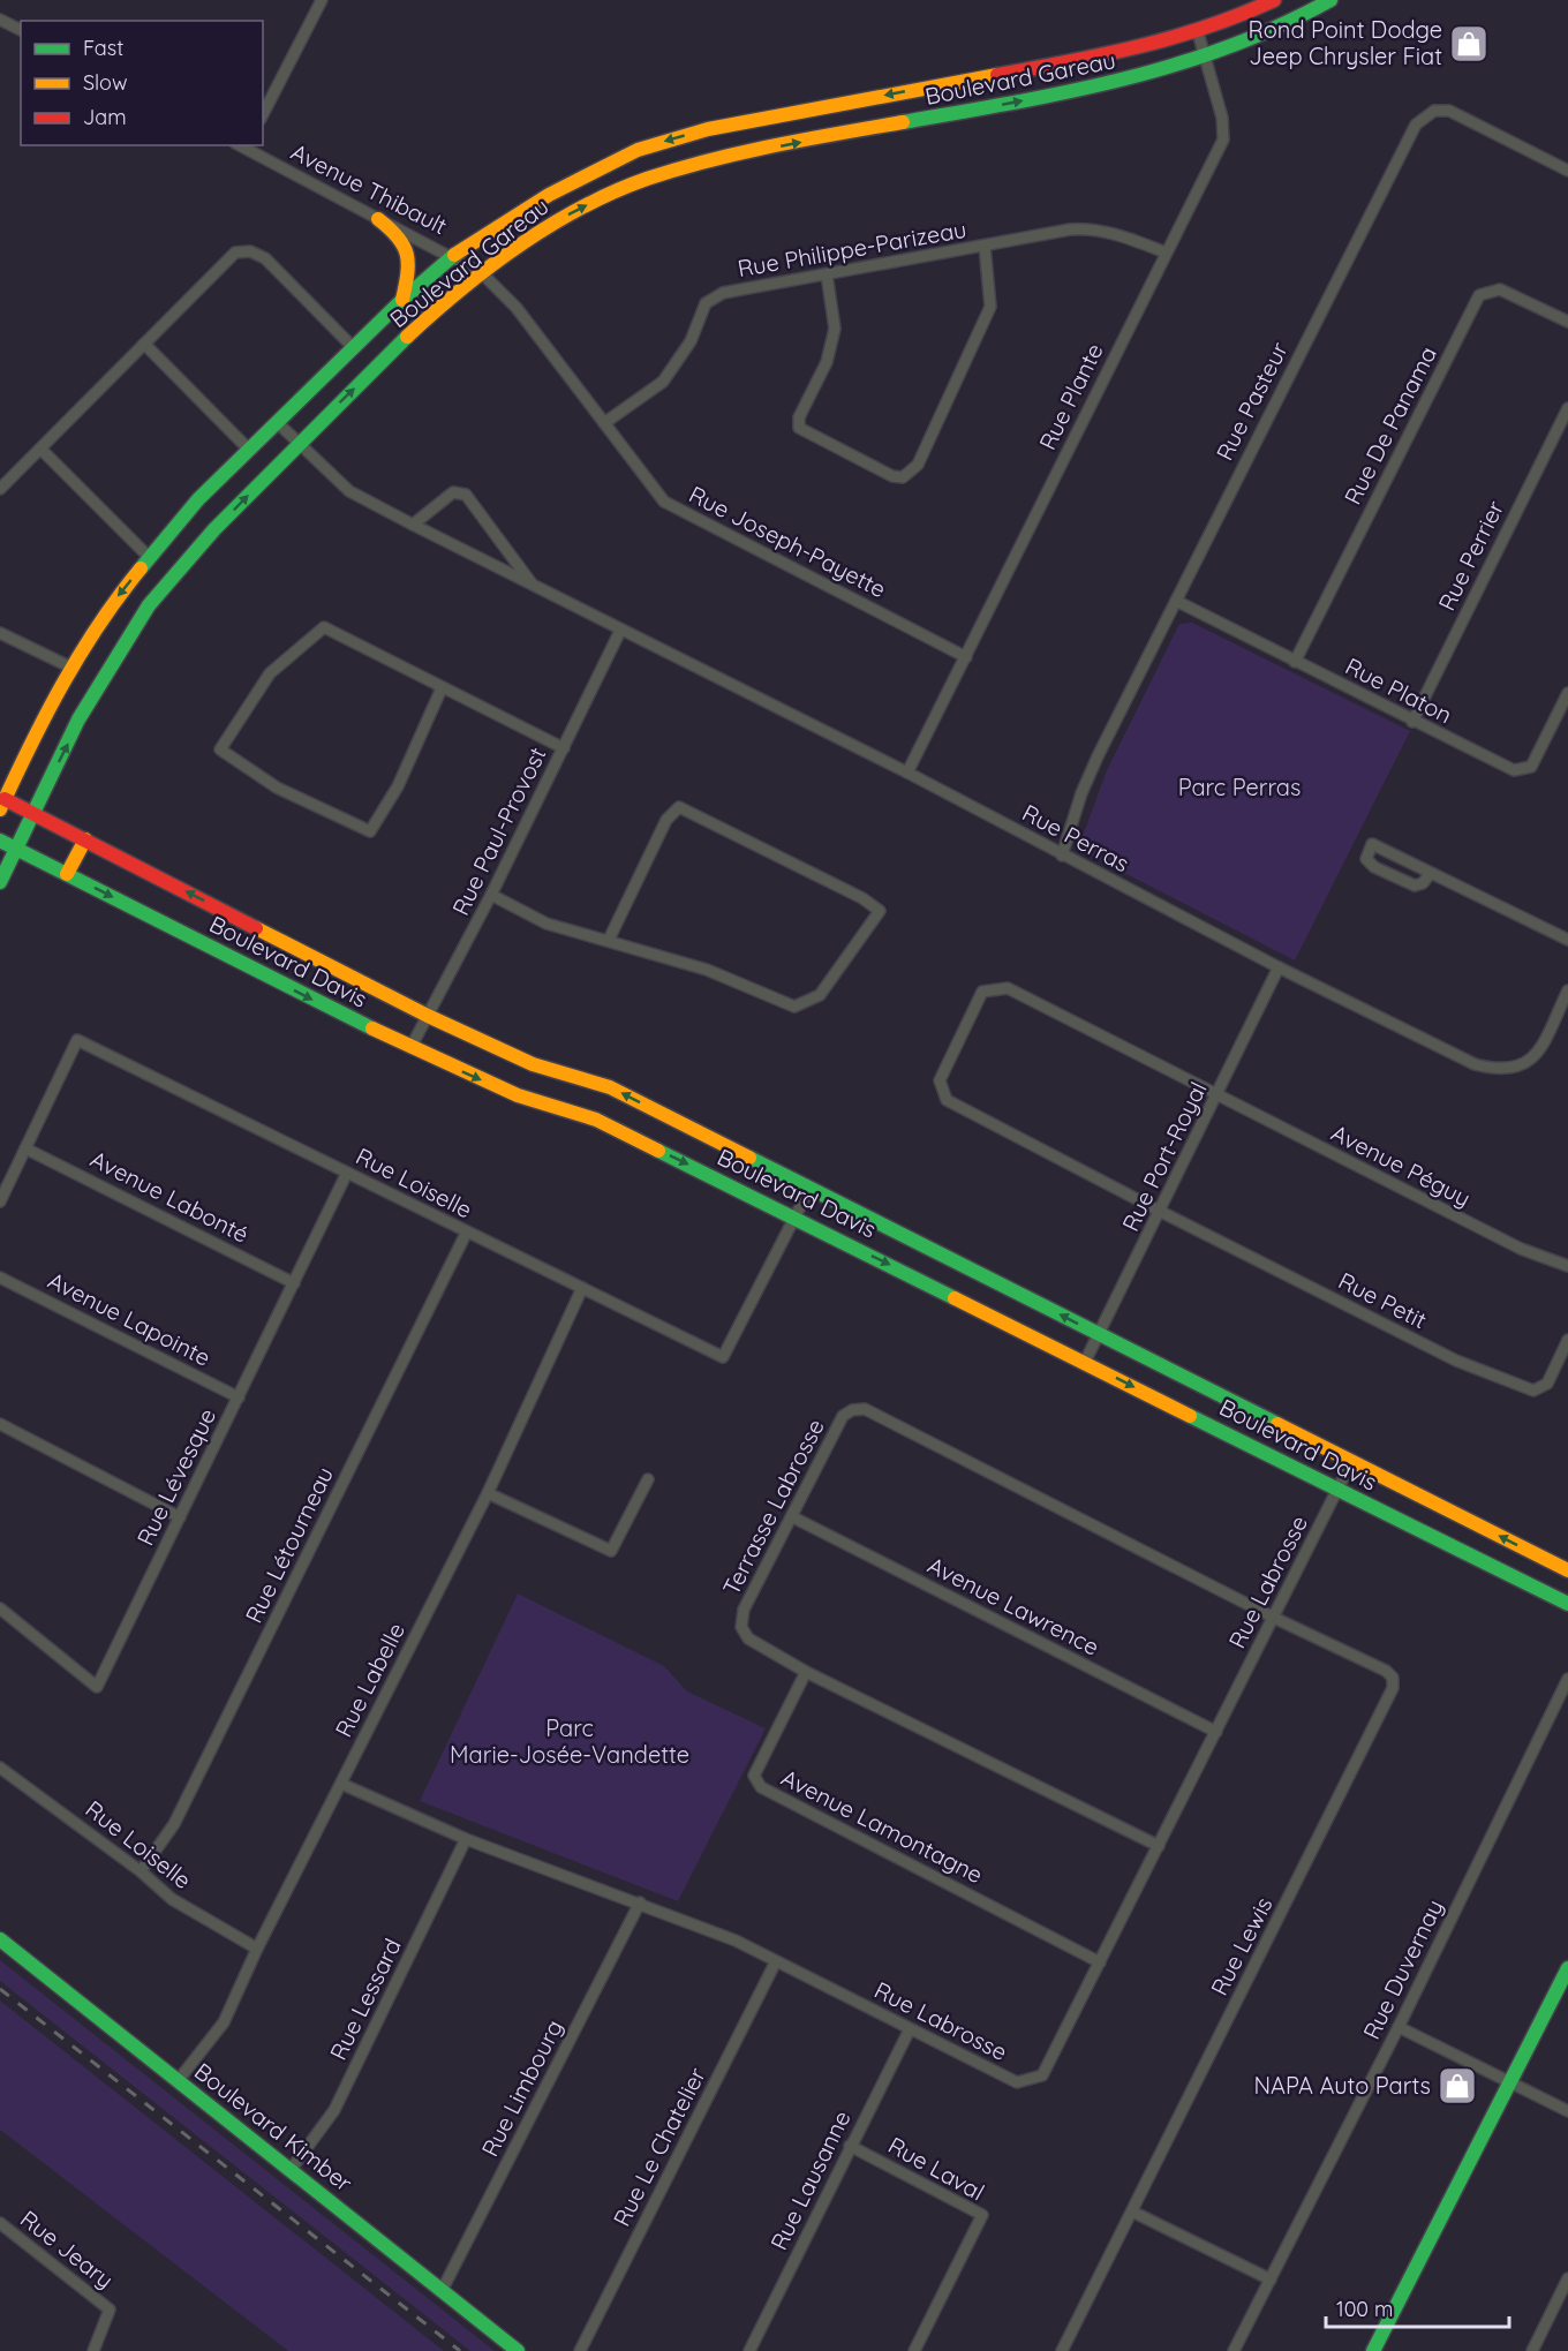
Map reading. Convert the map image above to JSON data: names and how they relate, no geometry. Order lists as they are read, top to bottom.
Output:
{
  "streets": {
    "street": [
      "Boulevard Gareau",
      "Avenue Thibault",
      "Rue Philippe-Parizeau",
      "Rue Plante",
      "Rue Pasteur",
      "Rue De Panama",
      "Rue Joseph-Payette",
      "Rue Perrier",
      "Rue Platon",
      "Rue Paul-Provost",
      "Rue Perras",
      "Boulevard Davis",
      "Rue Port-Royal",
      "Avenue Péguy",
      "Rue Loiselle",
      "Avenue Labonté",
      "Rue Petit",
      "Avenue Lapointe",
      "Rue Lévesque",
      "Terrasse Labrosse",
      "Rue Létourneau",
      "Rue Labrosse",
      "Avenue Lawrence",
      "Rue Labelle",
      "Avenue Lamontagne",
      "Rue Lewis",
      "Rue Duvernay",
      "Rue Lessard",
      "Rue Limbourg",
      "Boulevard Kimber",
      "Rue Le Chatelier",
      "Rue Laval",
      "Rue Lausanne",
      "Rue Jeary"
    ]
  },
  "crossings": [
    ["Boulevard Gareau", "Avenue Thibault"],
    ["Boulevard Gareau", "Rue Plante"],
    ["Boulevard Gareau", "Rue Joseph-Payette"],
    ["Boulevard Gareau", "Rue Perras"],
    ["Boulevard Gareau", "Boulevard Davis"],
    ["Avenue Thibault", "Rue Joseph-Payette"],
    ["Rue Philippe-Parizeau", "Rue Plante"],
    ["Rue Philippe-Parizeau", "Rue Joseph-Payette"],
    ["Rue Plante", "Rue Joseph-Payette"],
    ["Rue Plante", "Rue Perras"],
    ["Rue Pasteur", "Rue Platon"],
    ["Rue Pasteur", "Rue Perras"],
    ["Rue De Panama", "Rue Platon"],
    ["Rue Perrier", "Rue Platon"],
    ["Rue Paul-Provost", "Rue Perras"],
    ["Rue Paul-Provost", "Boulevard Davis"],
    ["Rue Perras", "Rue Port-Royal"],
    ["Boulevard Davis", "Rue Port-Royal"],
    ["Boulevard Davis", "Rue Loiselle"],
    ["Boulevard Davis", "Rue Labrosse"],
    ["Rue Port-Royal", "Avenue Péguy"],
    ["Rue Port-Royal", "Rue Petit"],
    ["Avenue Péguy", "Rue Petit"],
    ["Rue Loiselle", "Avenue Labonté"],
    ["Rue Loiselle", "Rue Lévesque"],
    ["Rue Loiselle", "Rue Létourneau"],
    ["Rue Loiselle", "Rue Labelle"],
    ["Avenue Labonté", "Rue Lévesque"],
    ["Avenue Lapointe", "Rue Lévesque"],
    ["Terrasse Labrosse", "Rue Labrosse"],
    ["Terrasse Labrosse", "Avenue Lawrence"],
    ["Terrasse Labrosse", "Avenue Lamontagne"],
    ["Terrasse Labrosse", "Rue Lewis"],
    ["Rue Labrosse", "Avenue Lawrence"],
    ["Rue Labrosse", "Rue Labelle"],
    ["Rue Labrosse", "Avenue Lamontagne"],
    ["Rue Labrosse", "Rue Lewis"],
    ["Rue Labrosse", "Rue Lessard"],
    ["Rue Labrosse", "Rue Limbourg"],
    ["Rue Labrosse", "Rue Le Chatelier"],
    ["Rue Labrosse", "Rue Lausanne"],
    ["Rue Labelle", "Boulevard Kimber"],
    ["Rue Lessard", "Boulevard Kimber"],
    ["Rue Limbourg", "Boulevard Kimber"],
    ["Rue Laval", "Rue Lausanne"]
  ],
  "parks": ["Parc Perras", "Parc Marie-Josée-Vandette"],
  "places": {
    "shop": ["Rond Point Dodge Jeep Chrysler Fiat", "NAPA Auto Parts"]
  },
  "legend": ["Fast", "Slow", "Jam"],
  "scale_bar": "100 m"
}
